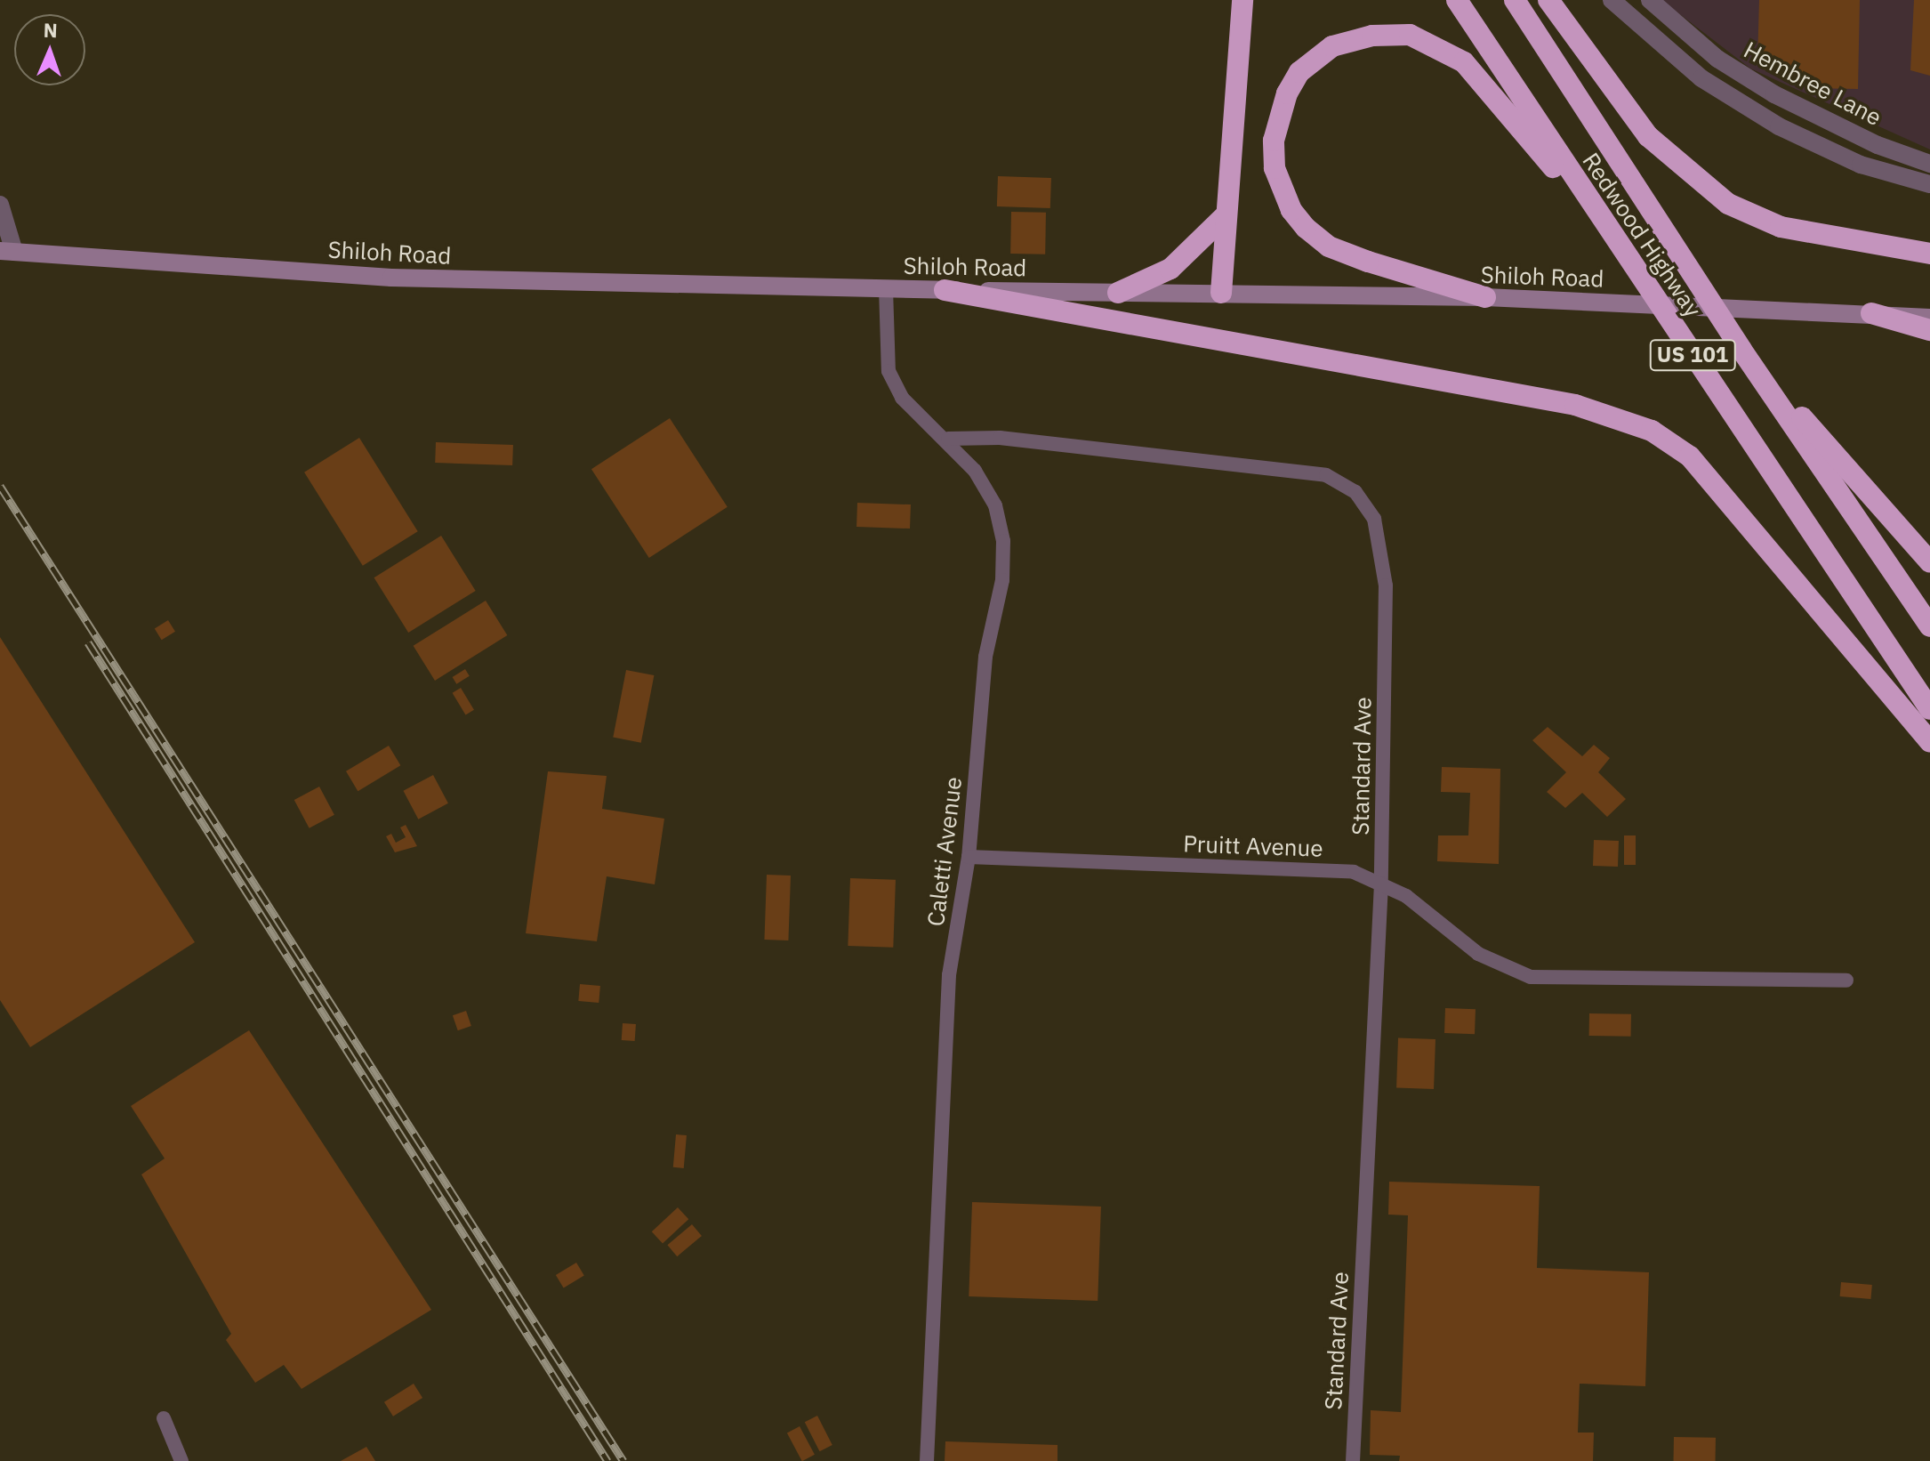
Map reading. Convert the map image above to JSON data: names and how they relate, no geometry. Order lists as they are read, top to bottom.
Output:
{
  "streets": {
    "highway": ["Redwood Highway", "US 101"],
    "main road": ["Shiloh Road"],
    "street": [
      "Hembree Lane",
      "Standard Ave",
      "Pruitt Avenue",
      "Caletti Avenue"
    ]
  },
  "crossings": [
    ["Shiloh Road", "Caletti Avenue"],
    ["Standard Ave", "Pruitt Avenue"],
    ["Standard Ave", "Caletti Avenue"],
    ["Pruitt Avenue", "Caletti Avenue"]
  ],
  "north": "top"
}
